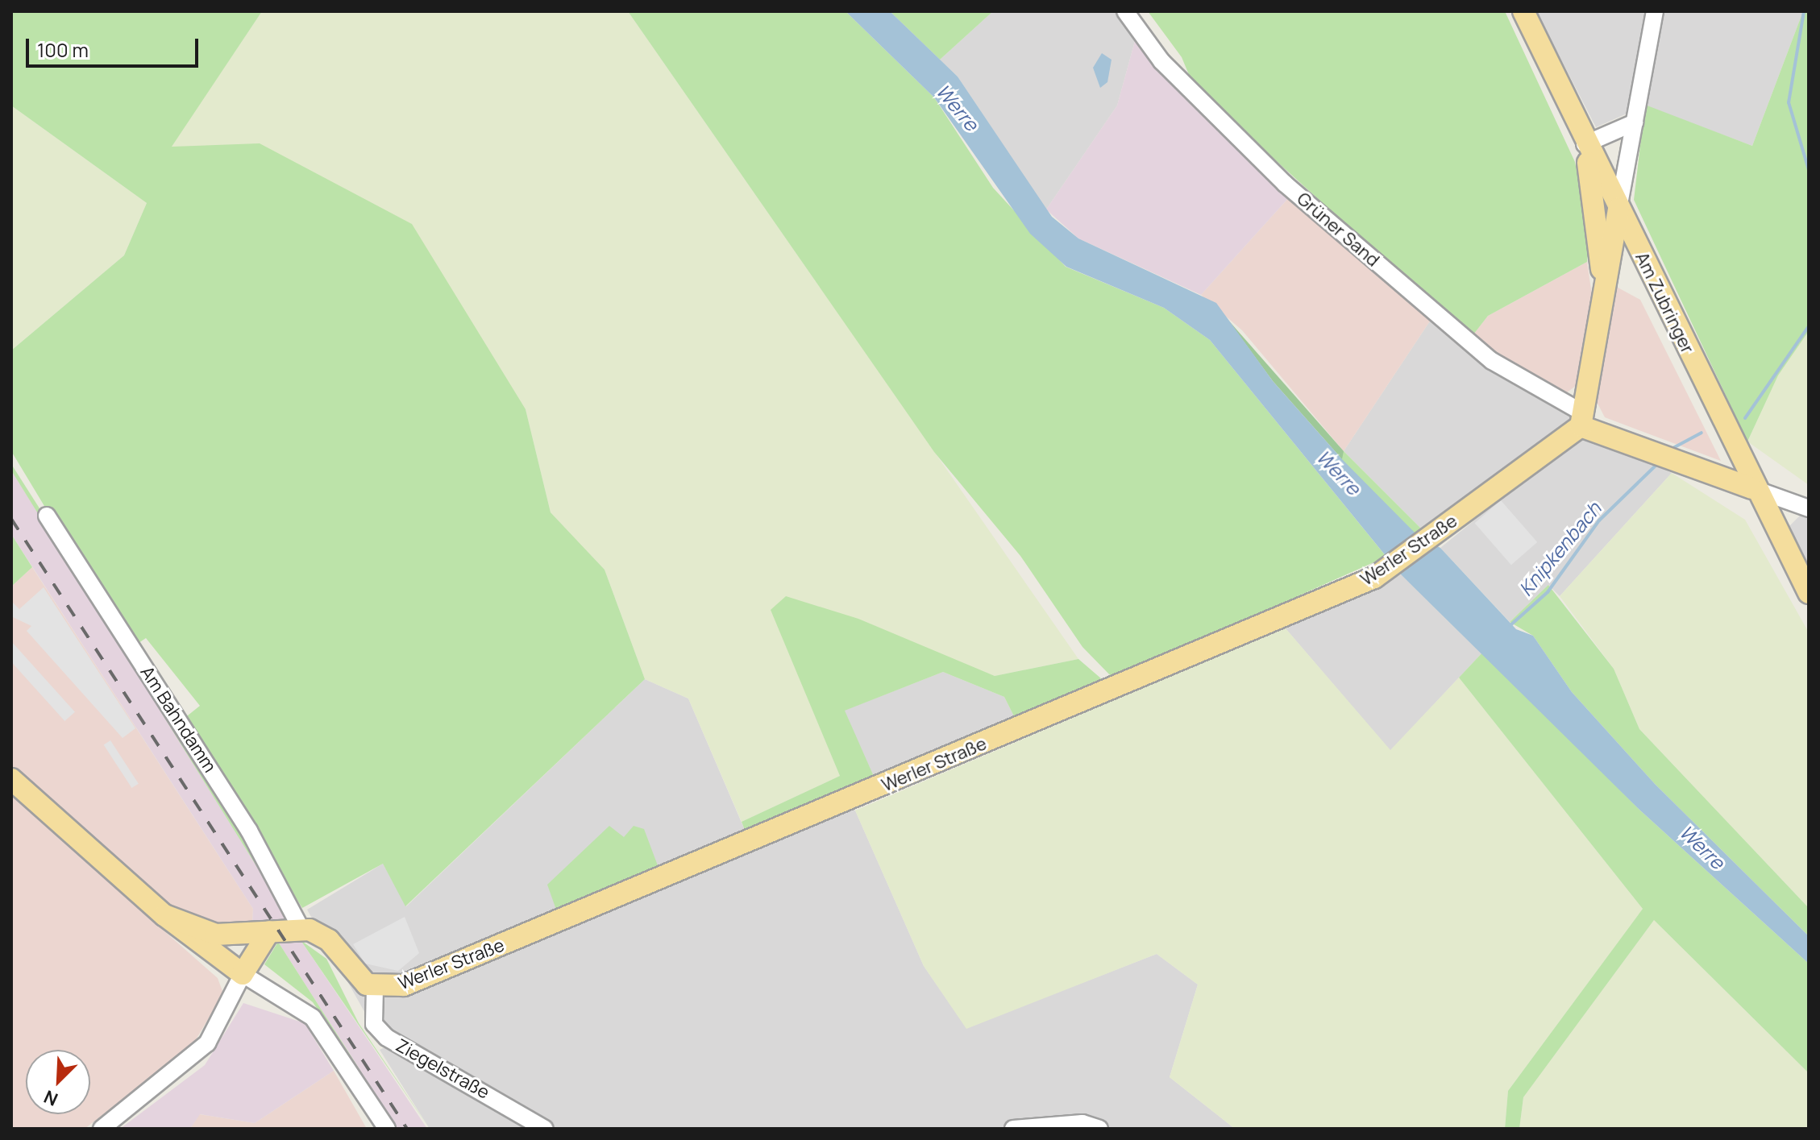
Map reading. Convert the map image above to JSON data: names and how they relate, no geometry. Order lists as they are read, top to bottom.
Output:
{
  "streets": {
    "main road": ["Am Zubringer", "Werler Straße"],
    "street": ["Grüner Sand", "Am Bahndamm", "Ziegelstraße"]
  },
  "crossings": [
    ["Grüner Sand", "Werler Straße"],
    ["Werler Straße", "Am Bahndamm"],
    ["Werler Straße", "Ziegelstraße"]
  ],
  "water": ["Werre", "Knipkenbach"],
  "scale_bar": "100 m",
  "north": "bottom left"
}
